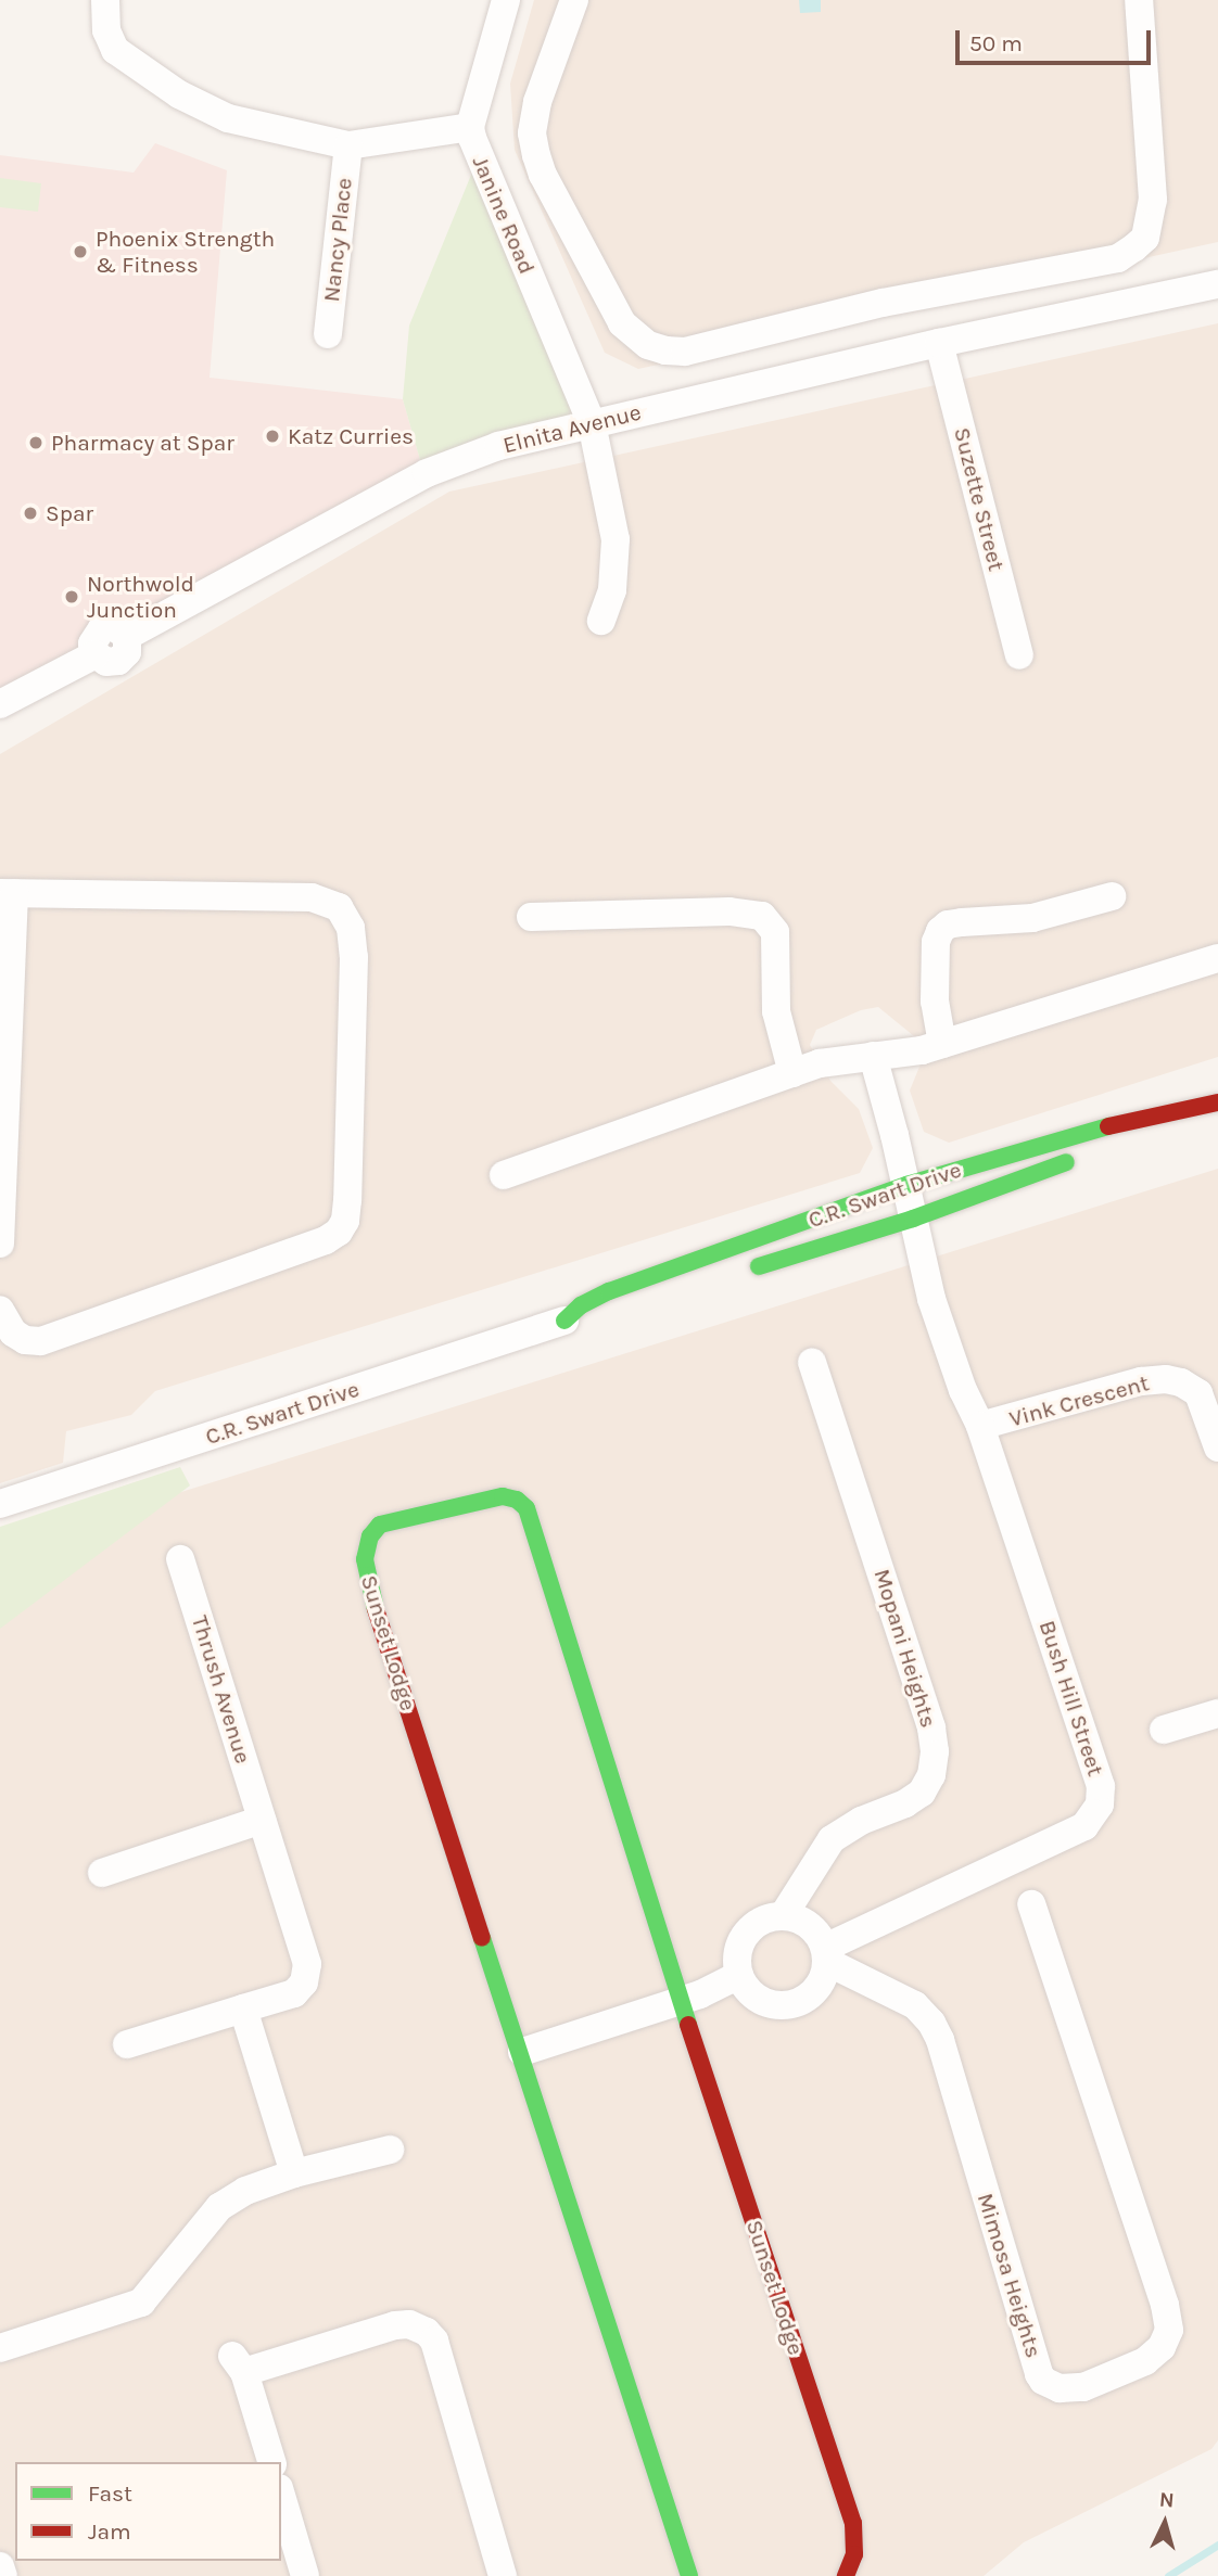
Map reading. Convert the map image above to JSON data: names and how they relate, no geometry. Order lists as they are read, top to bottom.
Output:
{
  "streets": {
    "street": [
      "Janine Road",
      "Nancy Place",
      "Elnita Avenue",
      "Suzette Street",
      "C.R. Swart Drive",
      "Vink Crescent",
      "Sunset Lodge",
      "Mopani Heights",
      "Thrush Avenue",
      "Bush Hill Street",
      "Mimosa Heights"
    ]
  },
  "crossings": [
    ["Janine Road", "Elnita Avenue"],
    ["Elnita Avenue", "Suzette Street"],
    ["C.R. Swart Drive", "Vink Crescent"],
    ["Vink Crescent", "Bush Hill Street"],
    ["Mopani Heights", "Bush Hill Street"],
    ["Mopani Heights", "Mimosa Heights"],
    ["Bush Hill Street", "Mimosa Heights"]
  ],
  "places": [
    "Phoenix Strength & Fitness",
    "Katz Curries",
    "Pharmacy at Spar",
    "Spar",
    "Northwold Junction"
  ],
  "legend": ["Fast", "Jam"],
  "scale_bar": "50 m",
  "north": "top"
}
